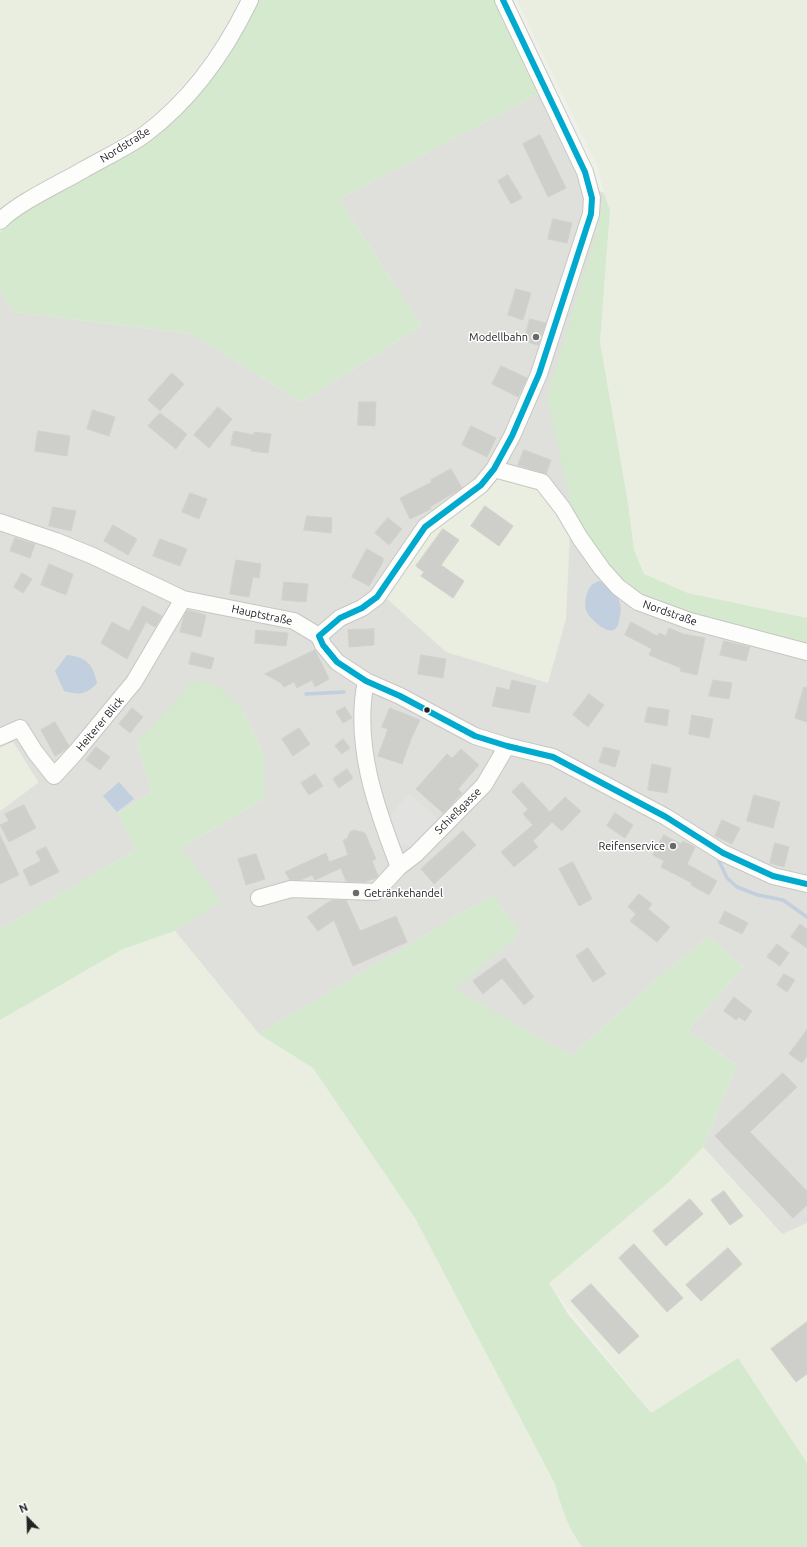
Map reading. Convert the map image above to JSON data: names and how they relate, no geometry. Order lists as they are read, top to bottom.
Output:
{
  "streets": {
    "street": [
      "Nordstraße",
      "Hauptstraße",
      "Heiterer Blick",
      "Schießgasse"
    ]
  },
  "crossings": [
    ["Hauptstraße", "Heiterer Blick"],
    ["Hauptstraße", "Schießgasse"]
  ],
  "places": ["Modellbahn", "Reifenservice", "Getränkehandel"],
  "north": "top left"
}
